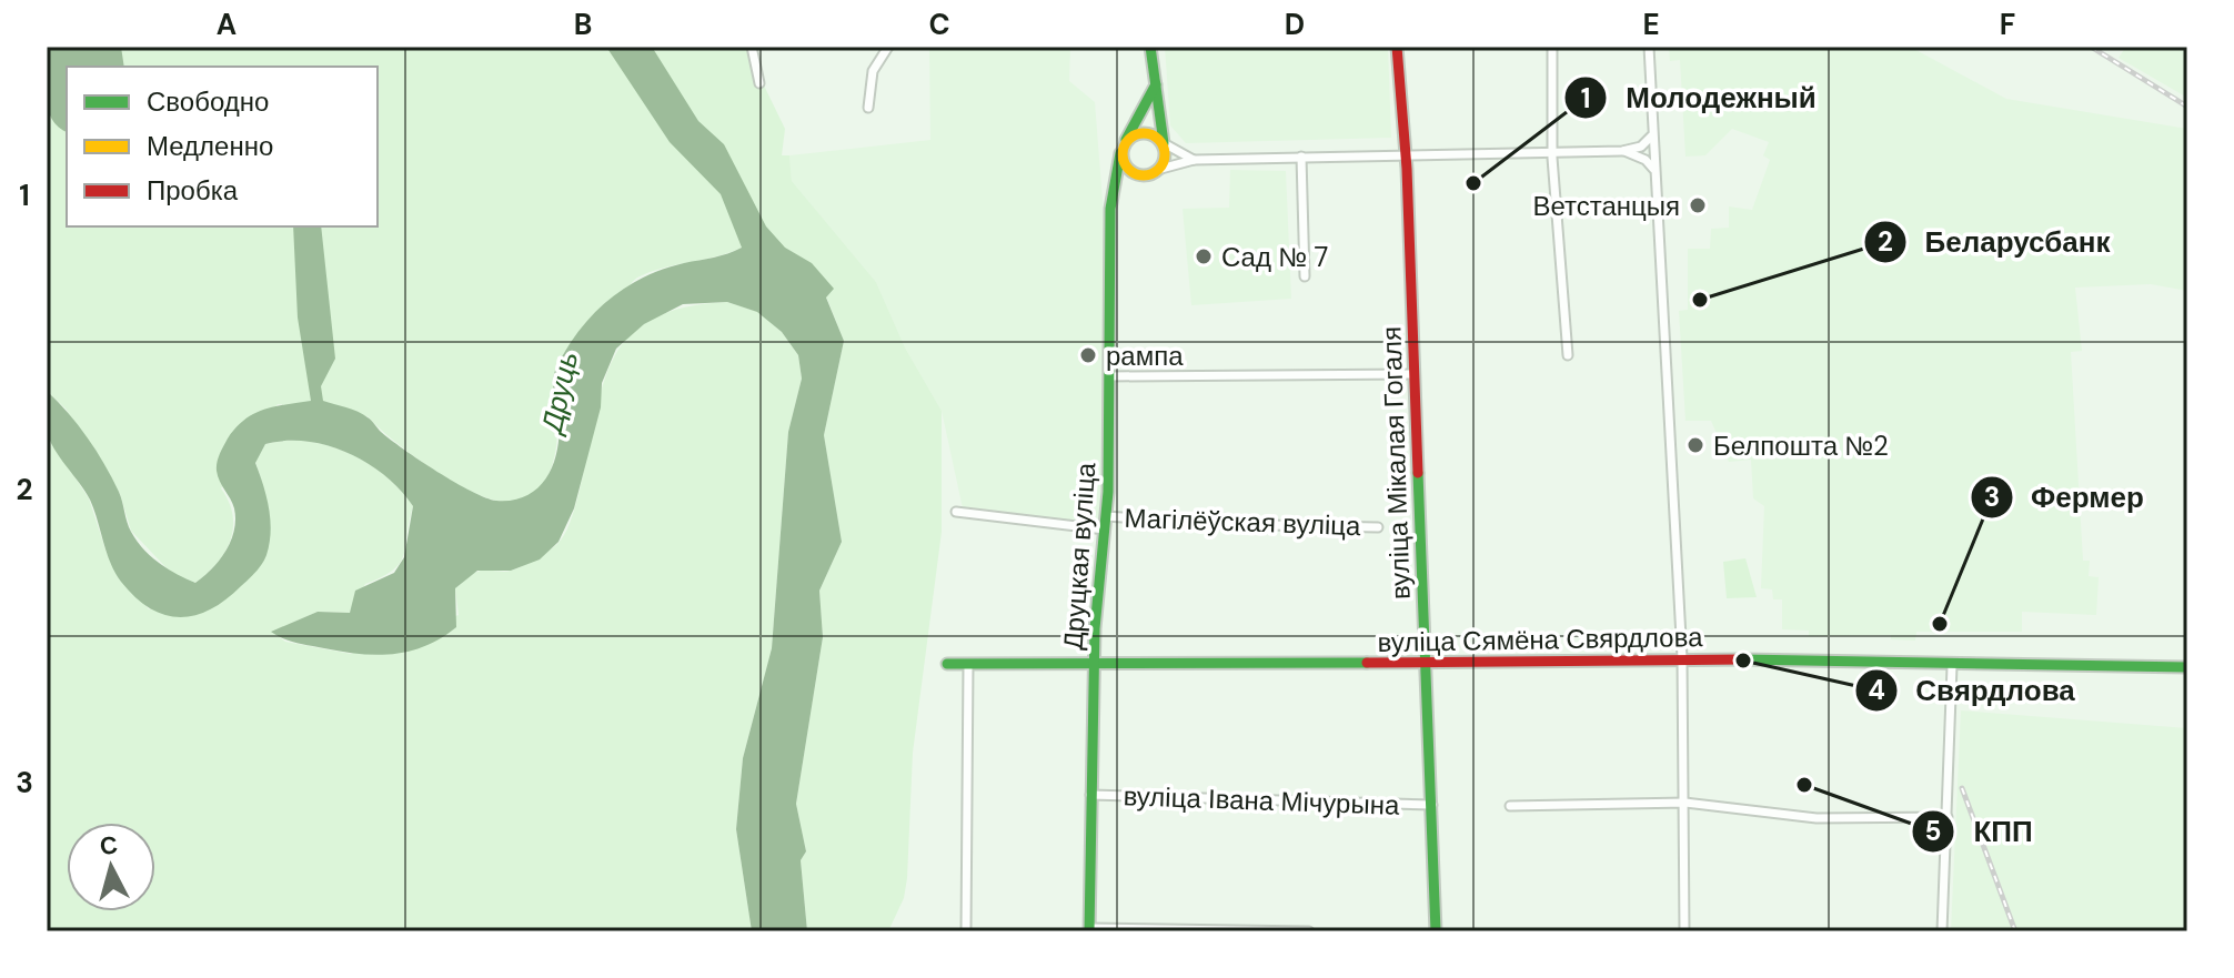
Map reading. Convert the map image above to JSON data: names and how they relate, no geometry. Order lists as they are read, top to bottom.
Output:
{
  "streets": {
    "street": [
      "вуліца Мікалая Гогаля",
      "Магілёўская вуліца",
      "Друцкая вуліца",
      "вуліца Сямёна Свярдлова",
      "вуліца Івана Мічурына"
    ]
  },
  "crossings": [
    ["вуліца Мікалая Гогаля", "вуліца Сямёна Свярдлова"],
    ["вуліца Мікалая Гогаля", "вуліца Івана Мічурына"],
    ["Магілёўская вуліца", "Друцкая вуліца"],
    ["Друцкая вуліца", "вуліца Сямёна Свярдлова"],
    ["Друцкая вуліца", "вуліца Івана Мічурына"]
  ],
  "water": ["Друць"],
  "places": [
    "Молодежный",
    "Ветстанцыя",
    "Сад № 7",
    "Беларусбанк",
    "рампа",
    "Белпошта №2",
    "Фермер",
    "Свярдлова",
    "КПП"
  ],
  "legend": ["Свободно", "Медленно", "Пробка"],
  "north": "top",
  "grid": {
    "columns": [
      "A",
      "B",
      "C",
      "D",
      "E",
      "F"
    ],
    "rows": ["1", "2", "3"]
  }
}
